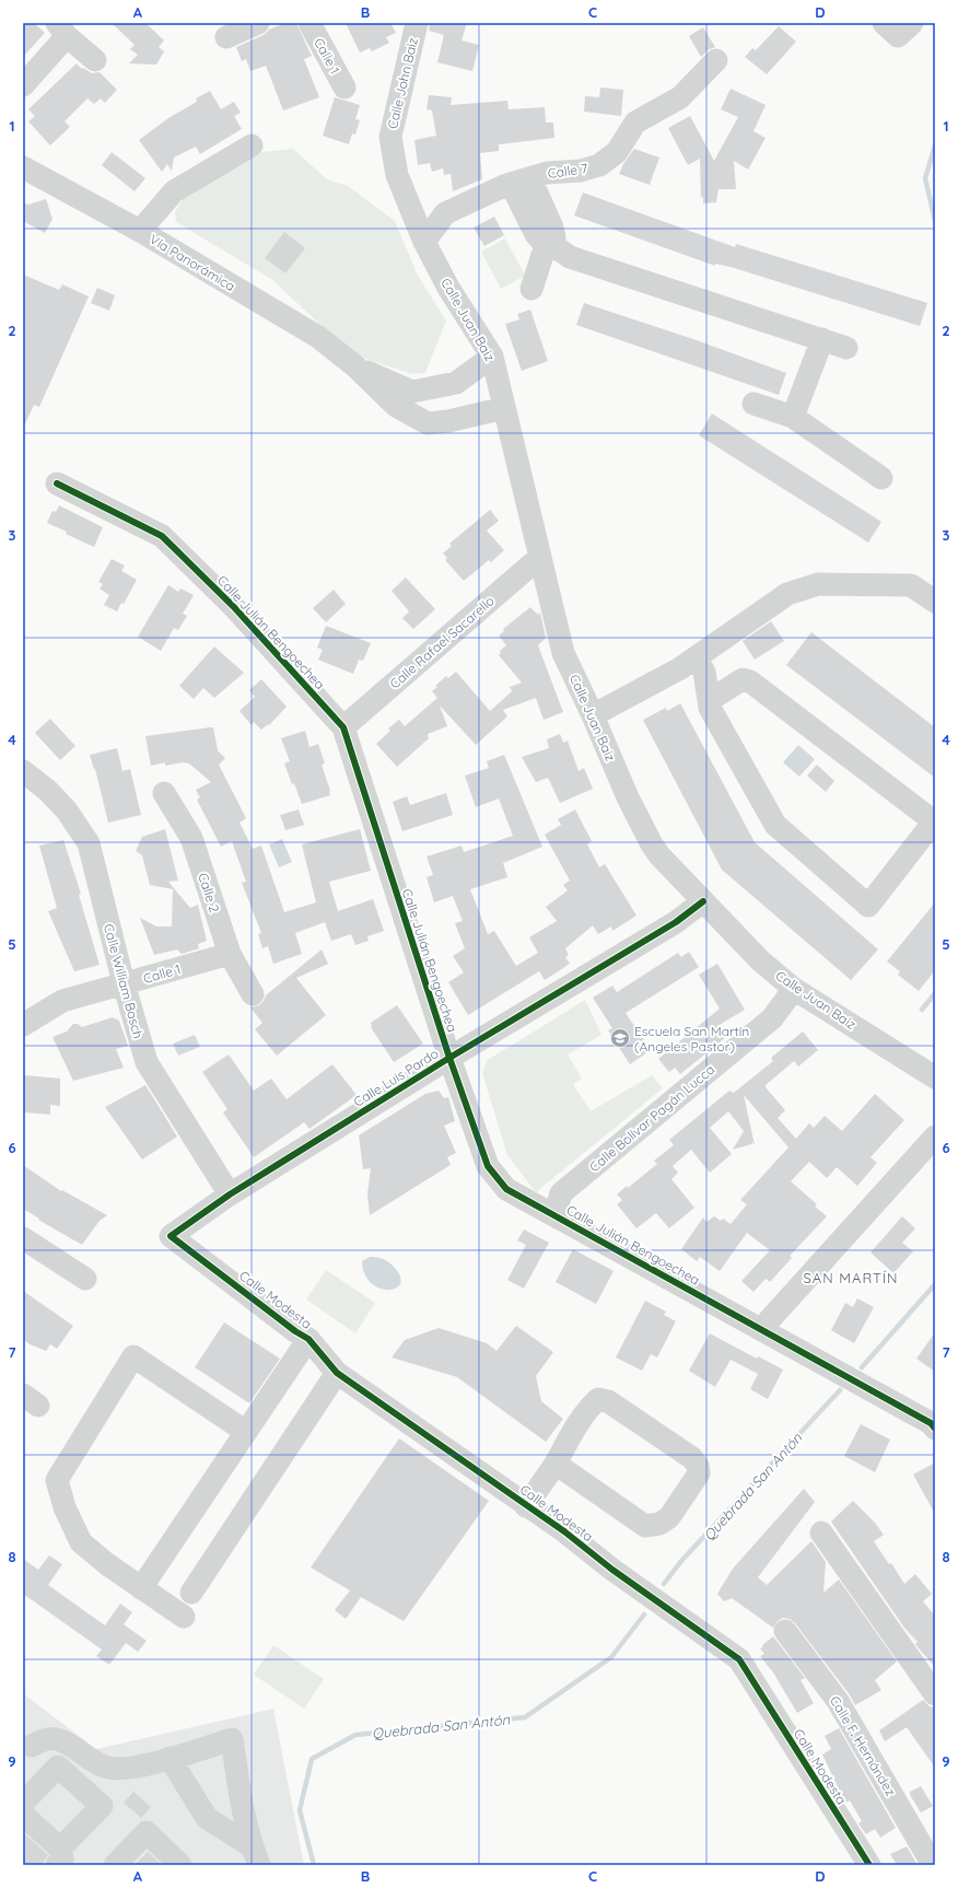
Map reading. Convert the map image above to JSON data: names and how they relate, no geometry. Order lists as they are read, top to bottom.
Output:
{
  "streets": {
    "street": [
      "Calle 1",
      "Calle John Baiz",
      "Calle 7",
      "Vía Panorámica",
      "Calle Juan Baiz",
      "Calle Julián Bengoechea",
      "Calle Rafael Sacarello",
      "Calle 2",
      "Calle William Bosch",
      "Calle Luis Pardo",
      "Calle Bolívar Pagán Lucca",
      "Calle Modesta",
      "Calle F. Hernández"
    ]
  },
  "crossings": [
    ["Calle 1", "Calle 2"],
    ["Calle 1", "Calle William Bosch"],
    ["Calle John Baiz", "Calle 7"],
    ["Calle John Baiz", "Calle Juan Baiz"],
    ["Calle 7", "Calle Juan Baiz"],
    ["Vía Panorámica", "Calle Juan Baiz"],
    ["Calle Juan Baiz", "Calle Rafael Sacarello"],
    ["Calle Juan Baiz", "Calle Luis Pardo"],
    ["Calle Juan Baiz", "Calle Bolívar Pagán Lucca"],
    ["Calle Julián Bengoechea", "Calle Rafael Sacarello"],
    ["Calle Julián Bengoechea", "Calle Luis Pardo"],
    ["Calle Julián Bengoechea", "Calle Bolívar Pagán Lucca"],
    ["Calle William Bosch", "Calle Luis Pardo"],
    ["Calle Luis Pardo", "Calle Modesta"]
  ],
  "districts": ["SAN MARTÍN"],
  "water": ["Quebrada San Antón"],
  "places": {
    "school or university": ["Escuela San Martín (Angeles Pastor)"]
  },
  "grid": {
    "columns": [
      "A",
      "B",
      "C",
      "D"
    ],
    "rows": [
      "1",
      "2",
      "3",
      "4",
      "5",
      "6",
      "7",
      "8",
      "9"
    ]
  }
}
